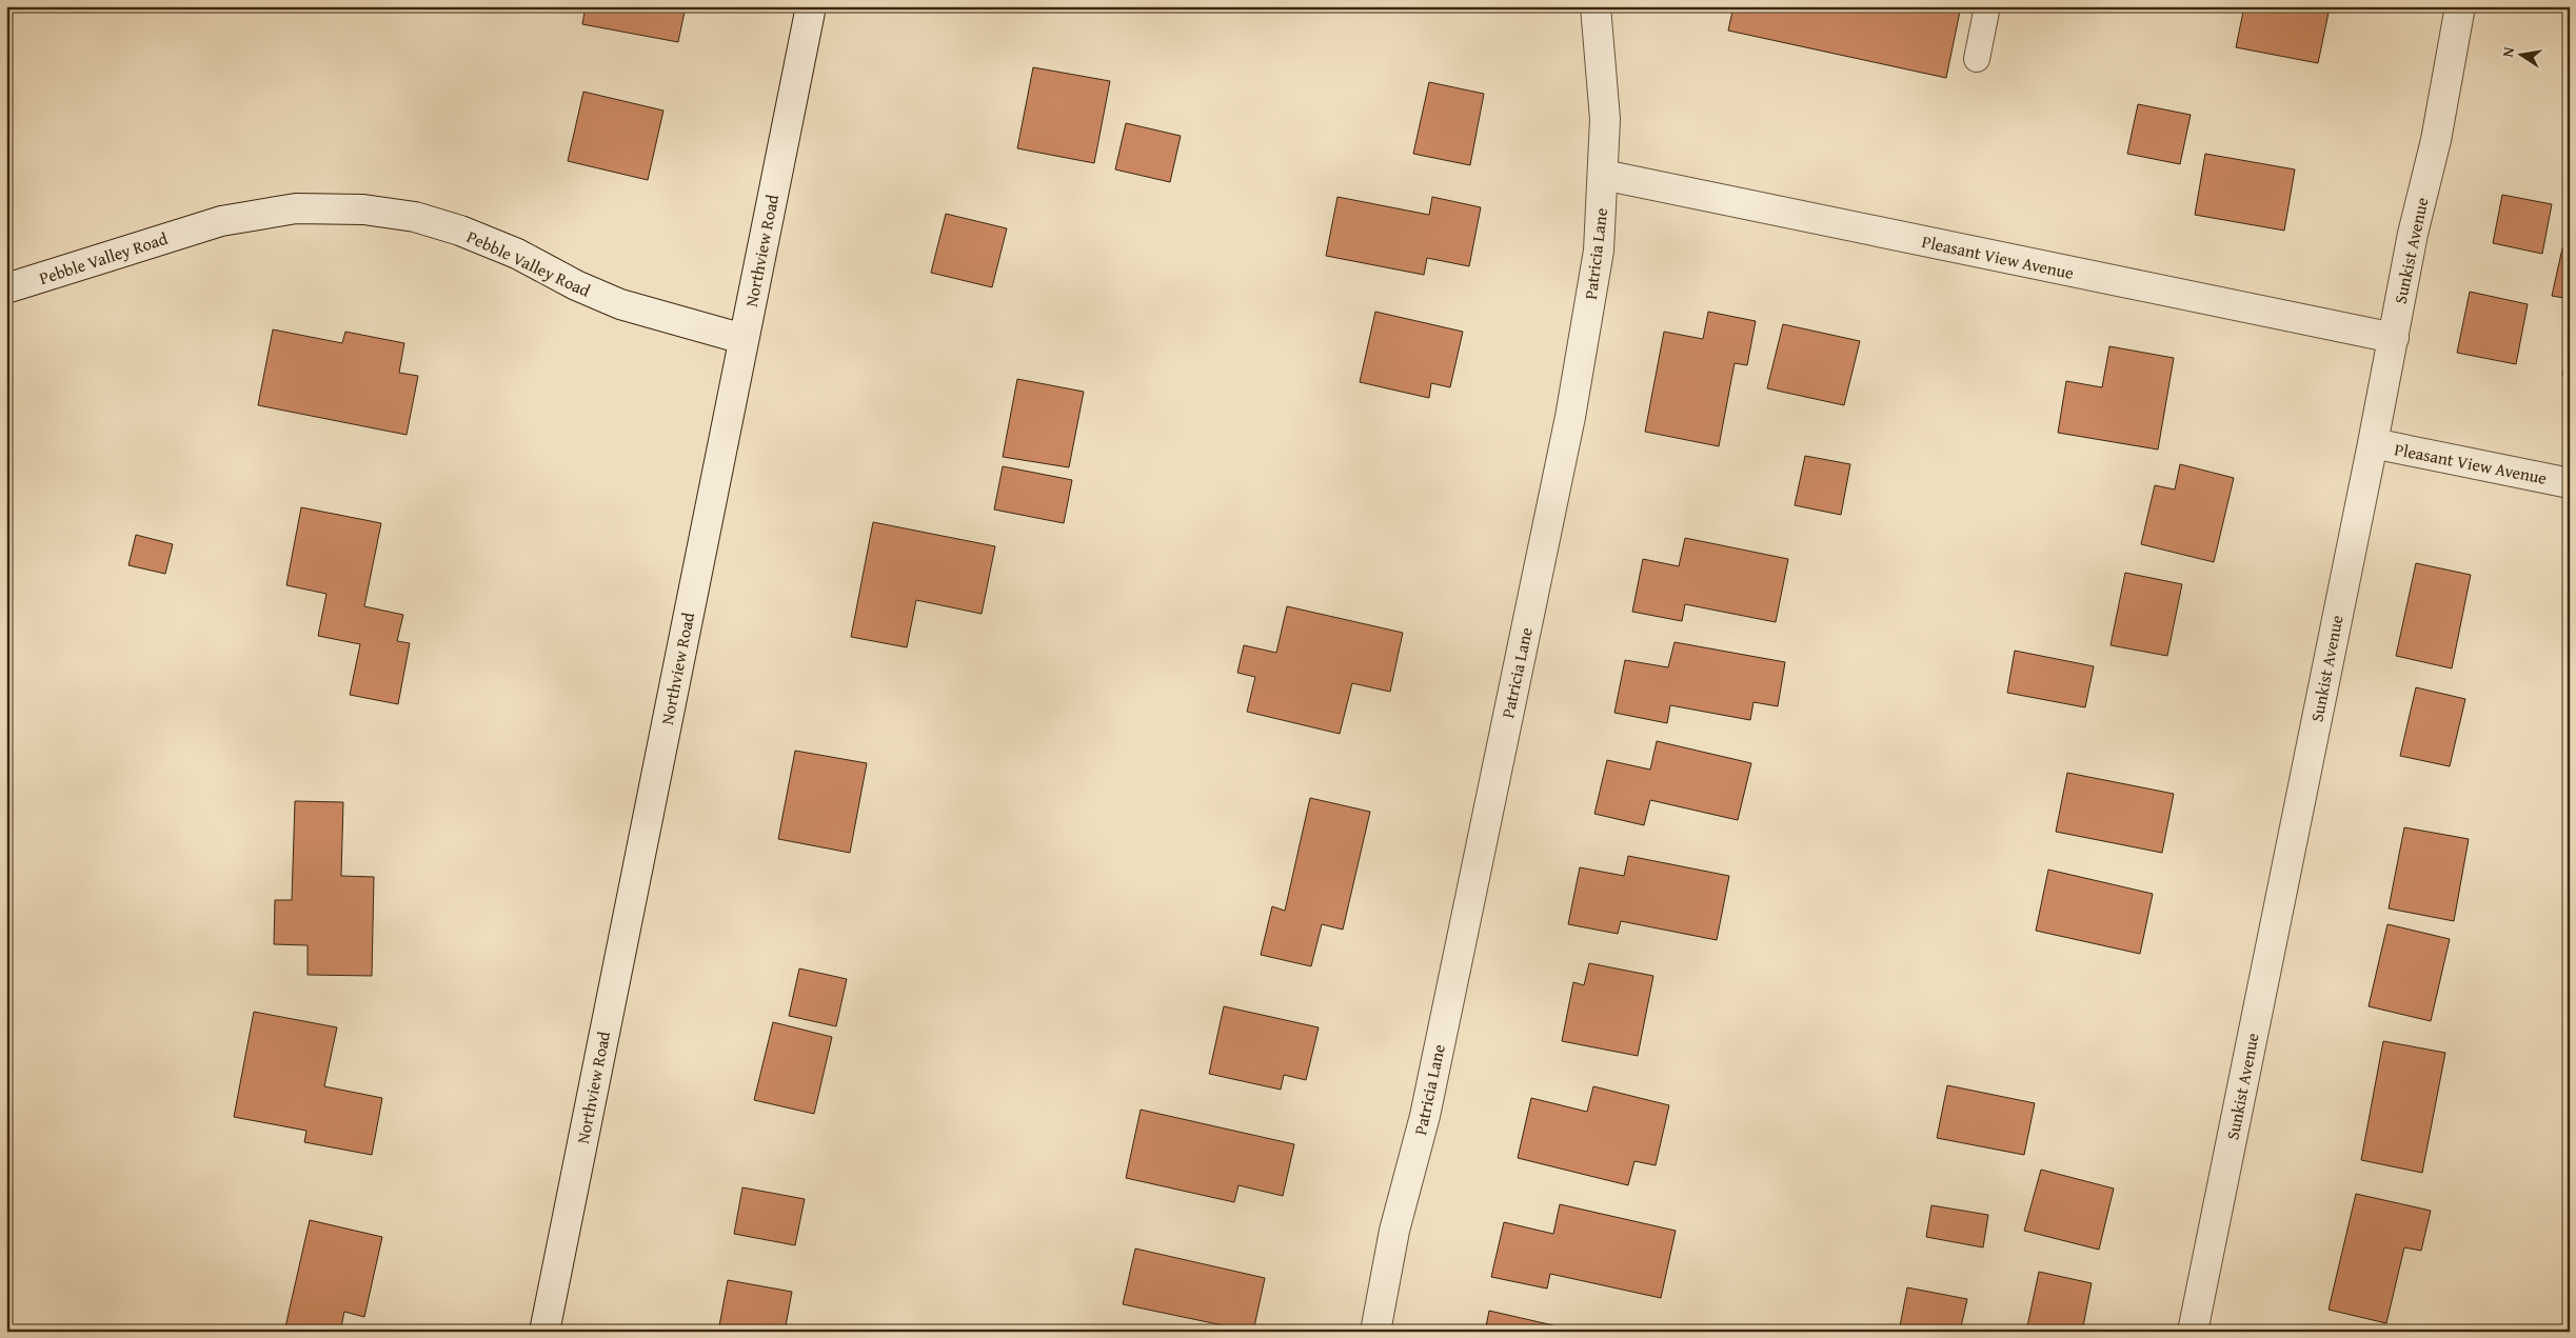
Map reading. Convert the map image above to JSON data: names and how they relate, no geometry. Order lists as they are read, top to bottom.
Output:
{
  "streets": {
    "street": [
      "Northview Road",
      "Sunkist Avenue",
      "Patricia Lane",
      "Pleasant View Avenue",
      "Pebble Valley Road"
    ]
  },
  "crossings": [
    ["Northview Road", "Pebble Valley Road"],
    ["Sunkist Avenue", "Pleasant View Avenue"],
    ["Patricia Lane", "Pleasant View Avenue"]
  ],
  "north": "left"
}
